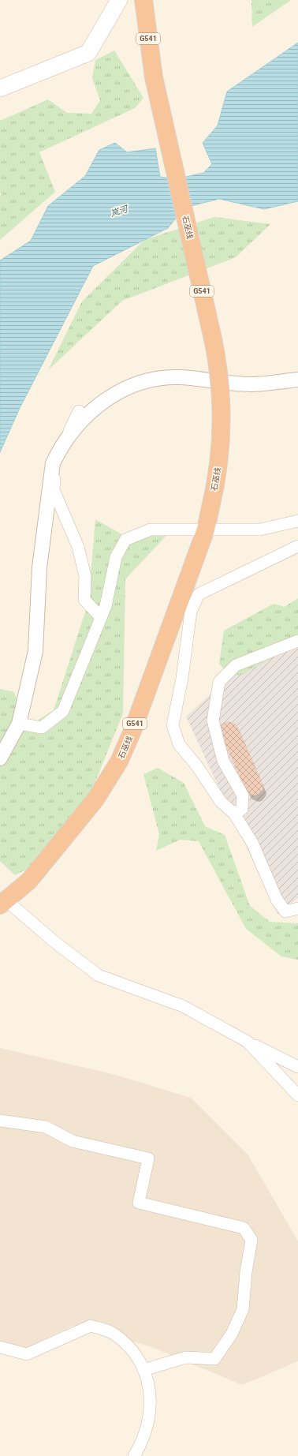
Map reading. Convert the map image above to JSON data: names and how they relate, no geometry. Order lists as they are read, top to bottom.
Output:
{
  "streets": {
    "highway": ["G541", "石巫线"]
  },
  "water": ["岚河"]
}
